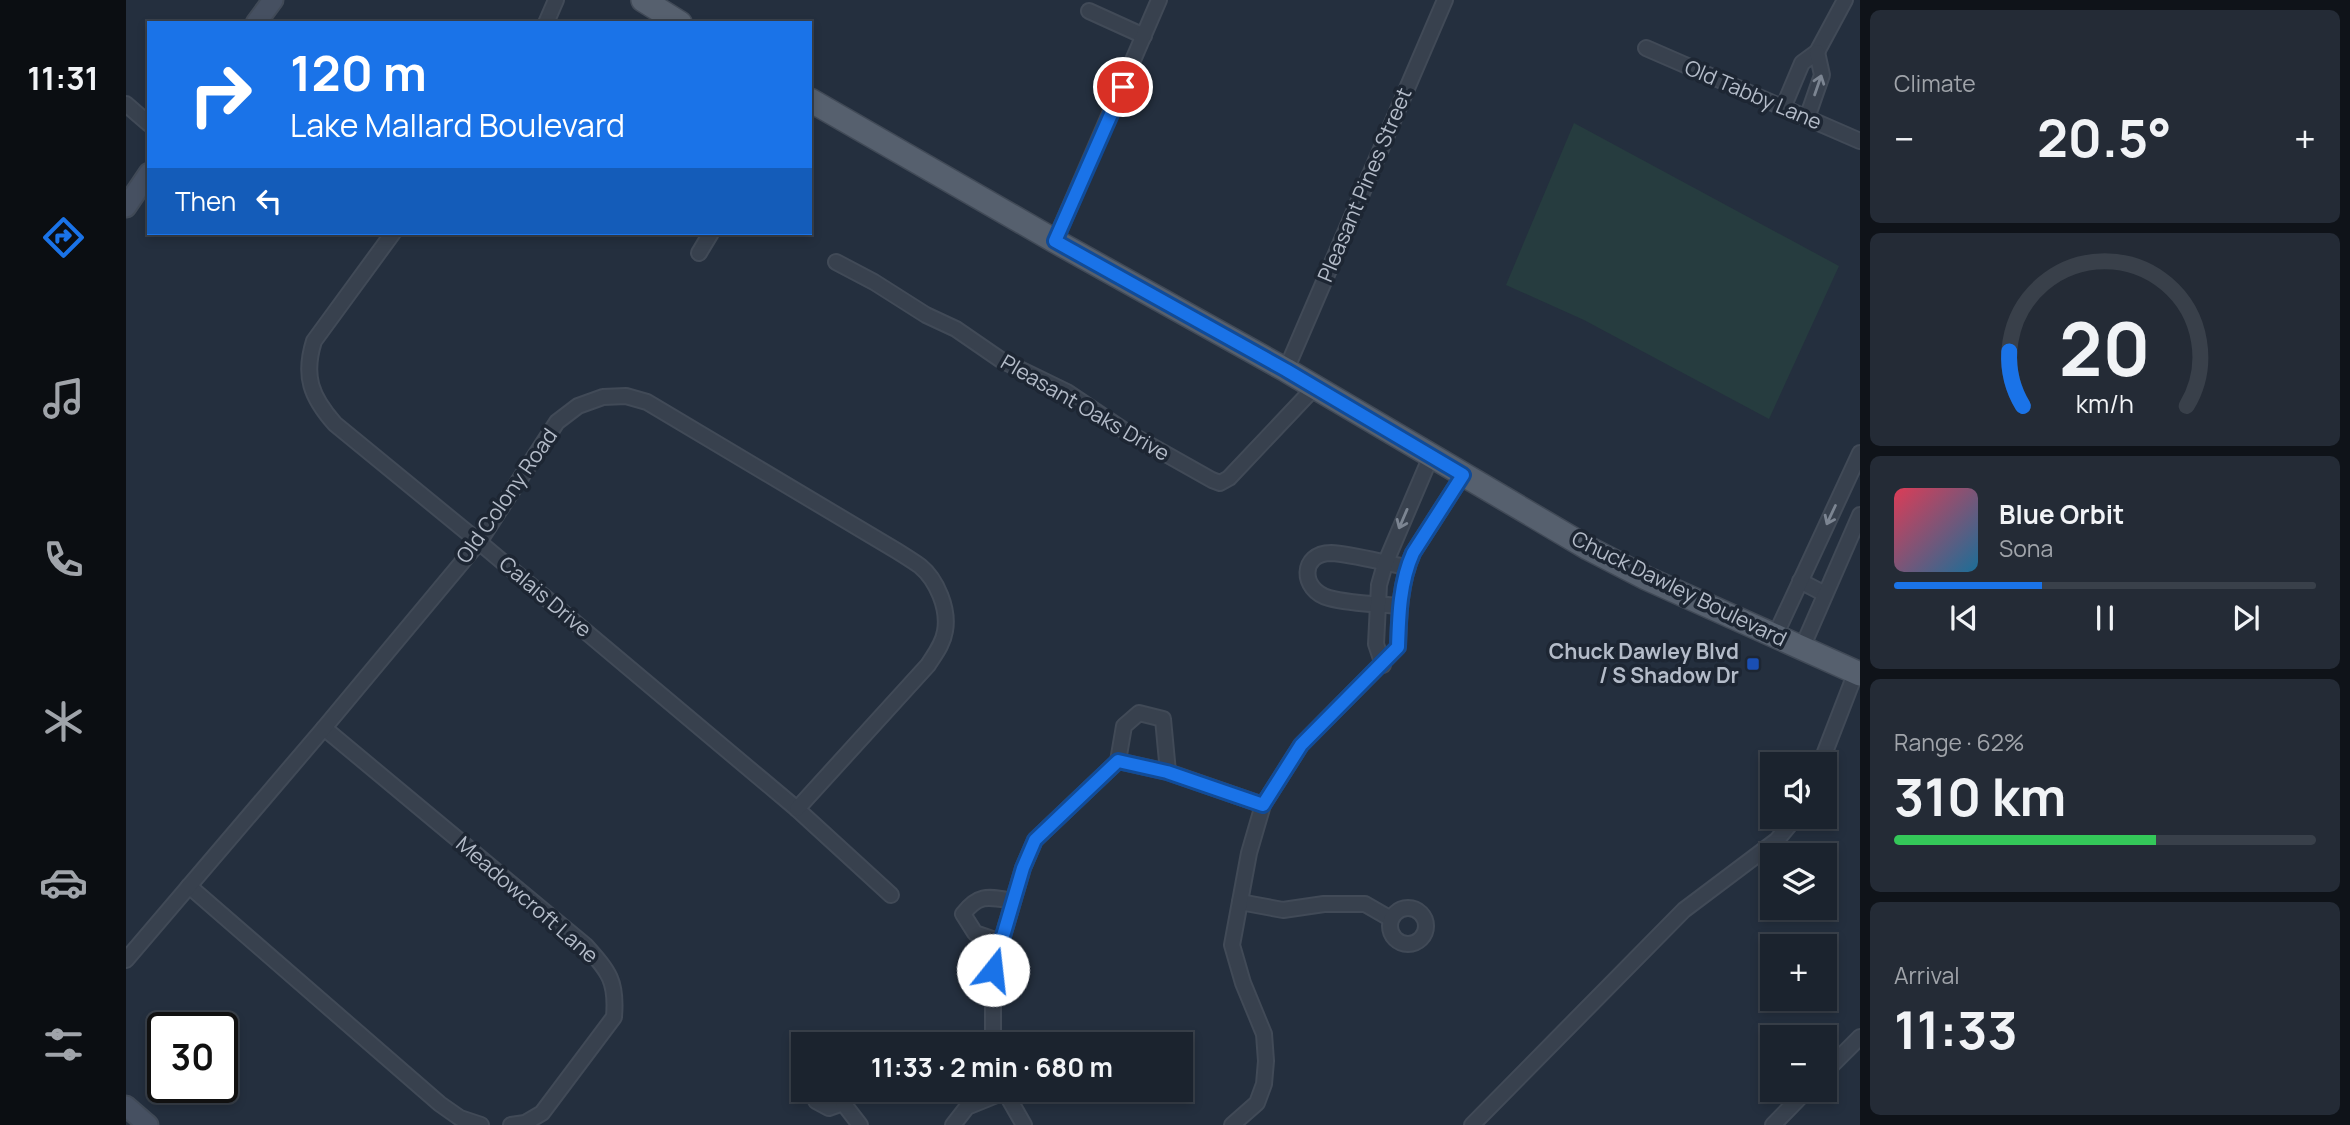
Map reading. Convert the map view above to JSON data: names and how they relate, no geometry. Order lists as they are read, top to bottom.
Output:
{
  "streets": {
    "main road": ["Chuck Dawley Boulevard"],
    "street": [
      "Old Tabby Lane",
      "Pleasant Pines Street",
      "Pleasant Oaks Drive",
      "Old Colony Road",
      "Calais Drive",
      "Meadowcroft Lane"
    ]
  },
  "crossings": [
    ["Pleasant Pines Street", "Chuck Dawley Boulevard"],
    ["Pleasant Oaks Drive", "Chuck Dawley Boulevard"],
    ["Old Colony Road", "Calais Drive"],
    ["Old Colony Road", "Meadowcroft Lane"]
  ],
  "places": {
    "transit": ["Chuck Dawley Blvd / S Shadow Dr"]
  },
  "page": {
    "tabs": "11:31",
    "tile": [
      "Climate",
      ["Range · 62%", "310 km"],
      ["Arrival", "11:33"]
    ],
    "turn": ["120 m", "Lake Mallard Boulevard"],
    "heat": ["−", "20.5°", "+"],
    "then": "Then",
    "song": ["Blue Orbit", "Sona"],
    "map_buttons": ["+", "−"],
    "limit": "30",
    "trip": "11:33 · 2 min · 680 m",
    "gauge": ["20", "km/h"]
  }
}
